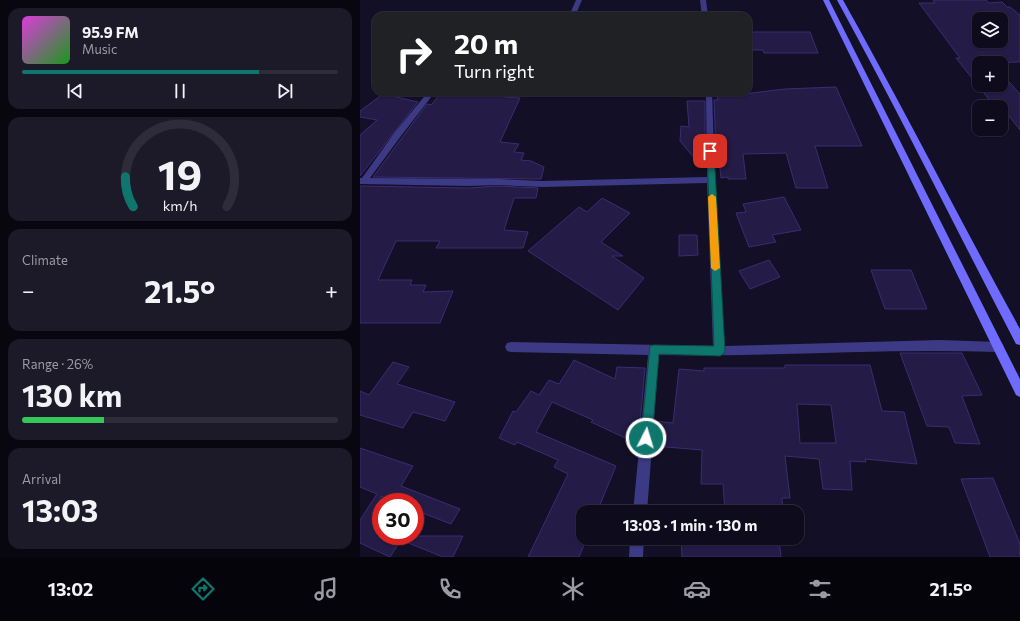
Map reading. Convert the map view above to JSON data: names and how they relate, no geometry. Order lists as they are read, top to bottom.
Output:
{
  "page": {
    "map_buttons": ["+", "−"],
    "turn": ["20 m", "Turn right"],
    "song": ["95.9 FM", "Music"],
    "tile": [
      "Climate",
      ["Range · 26%", "130 km"],
      ["Arrival", "13:03"]
    ],
    "heat": ["−", "21.5°", "+"],
    "limit": "30",
    "trip": "13:03 · 1 min · 130 m",
    "tabs": ["13:02", "21.5°"],
    "gauge": ["19", "km/h"]
  }
}
